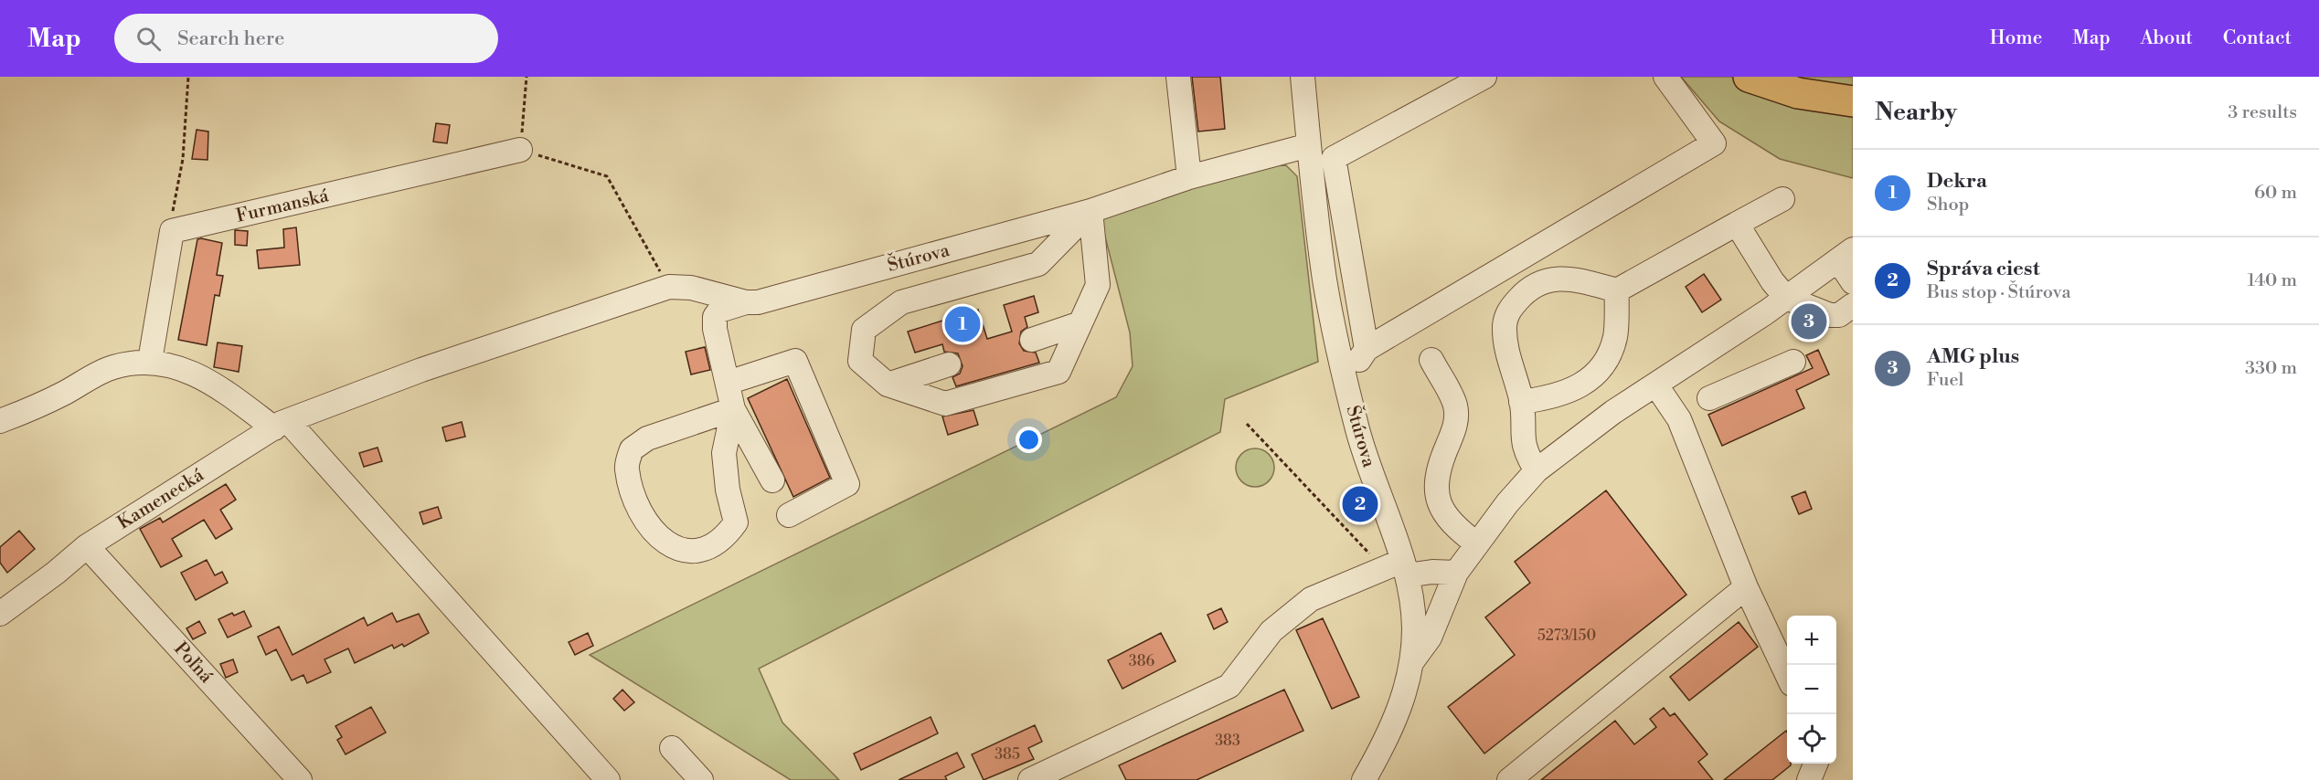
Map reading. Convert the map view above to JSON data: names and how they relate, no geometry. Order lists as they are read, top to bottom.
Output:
{
  "streets": {
    "street": [
      "Furmanská",
      "Štúrova",
      "Kamenecká",
      "Poľná"
    ]
  },
  "crossings": [
    ["Kamenecká", "Poľná"]
  ],
  "house_numbers": [
    "5273/150",
    "386",
    "383",
    "385"
  ],
  "page": {
    "header": "Map",
    "search": "Search here",
    "nav": [
      "Home",
      "Map",
      "About",
      "Contact"
    ],
    "heading": ["Nearby", "3 results"],
    "list": [
      {
        "mark": "1",
        "name": "Dekra",
        "note": "Shop",
        "value": "60 m"
      },
      {
        "mark": "2",
        "name": "Správa ciest",
        "note": "Bus stop · Štúrova",
        "value": "140 m"
      },
      {
        "mark": "3",
        "name": "AMG plus",
        "note": "Fuel",
        "value": "330 m"
      }
    ],
    "pins": ["3", "1", "2"],
    "map_buttons": ["+", "−"]
  }
}
